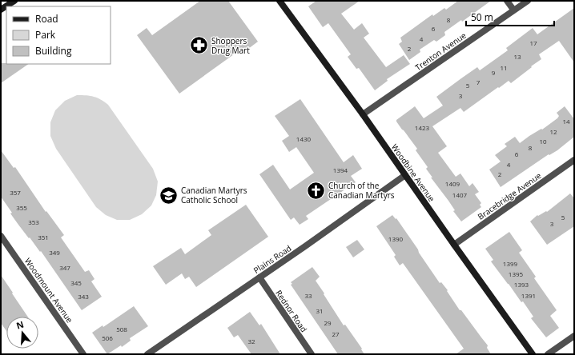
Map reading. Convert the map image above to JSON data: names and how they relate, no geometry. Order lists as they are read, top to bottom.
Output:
{
  "streets": {
    "main road": ["Woodbine Avenue"],
    "street": [
      "Trenton Avenue",
      "Bracebridge Avenue",
      "Plains Road",
      "Woodmount Avenue",
      "Rednor Road"
    ]
  },
  "crossings": [
    ["Trenton Avenue", "Woodbine Avenue"],
    ["Woodbine Avenue", "Bracebridge Avenue"],
    ["Woodbine Avenue", "Plains Road"],
    ["Plains Road", "Rednor Road"]
  ],
  "places": {
    "pharmacy": ["Shoppers Drug Mart"],
    "church": ["Church of the Canadian Martyrs"],
    "school or university": ["Canadian Martyrs Catholic School"]
  },
  "house_numbers": [
    "8",
    "6",
    "4",
    "17",
    "2",
    "13",
    "11",
    "9",
    "7",
    "5",
    "3",
    "14",
    "1423",
    "12",
    "1430",
    "10",
    "8",
    "6",
    "4",
    "1394",
    "2",
    "1409",
    "357",
    "1407",
    "355",
    "5",
    "353",
    "3",
    "351",
    "1390",
    "349",
    "1399",
    "347",
    "1395",
    "345",
    "1393",
    "33",
    "1391",
    "343",
    "31",
    "29",
    "508",
    "27",
    "506",
    "32"
  ],
  "legend": ["Road", "Park", "Building"],
  "scale_bar": "50 m",
  "north": "top"
}
